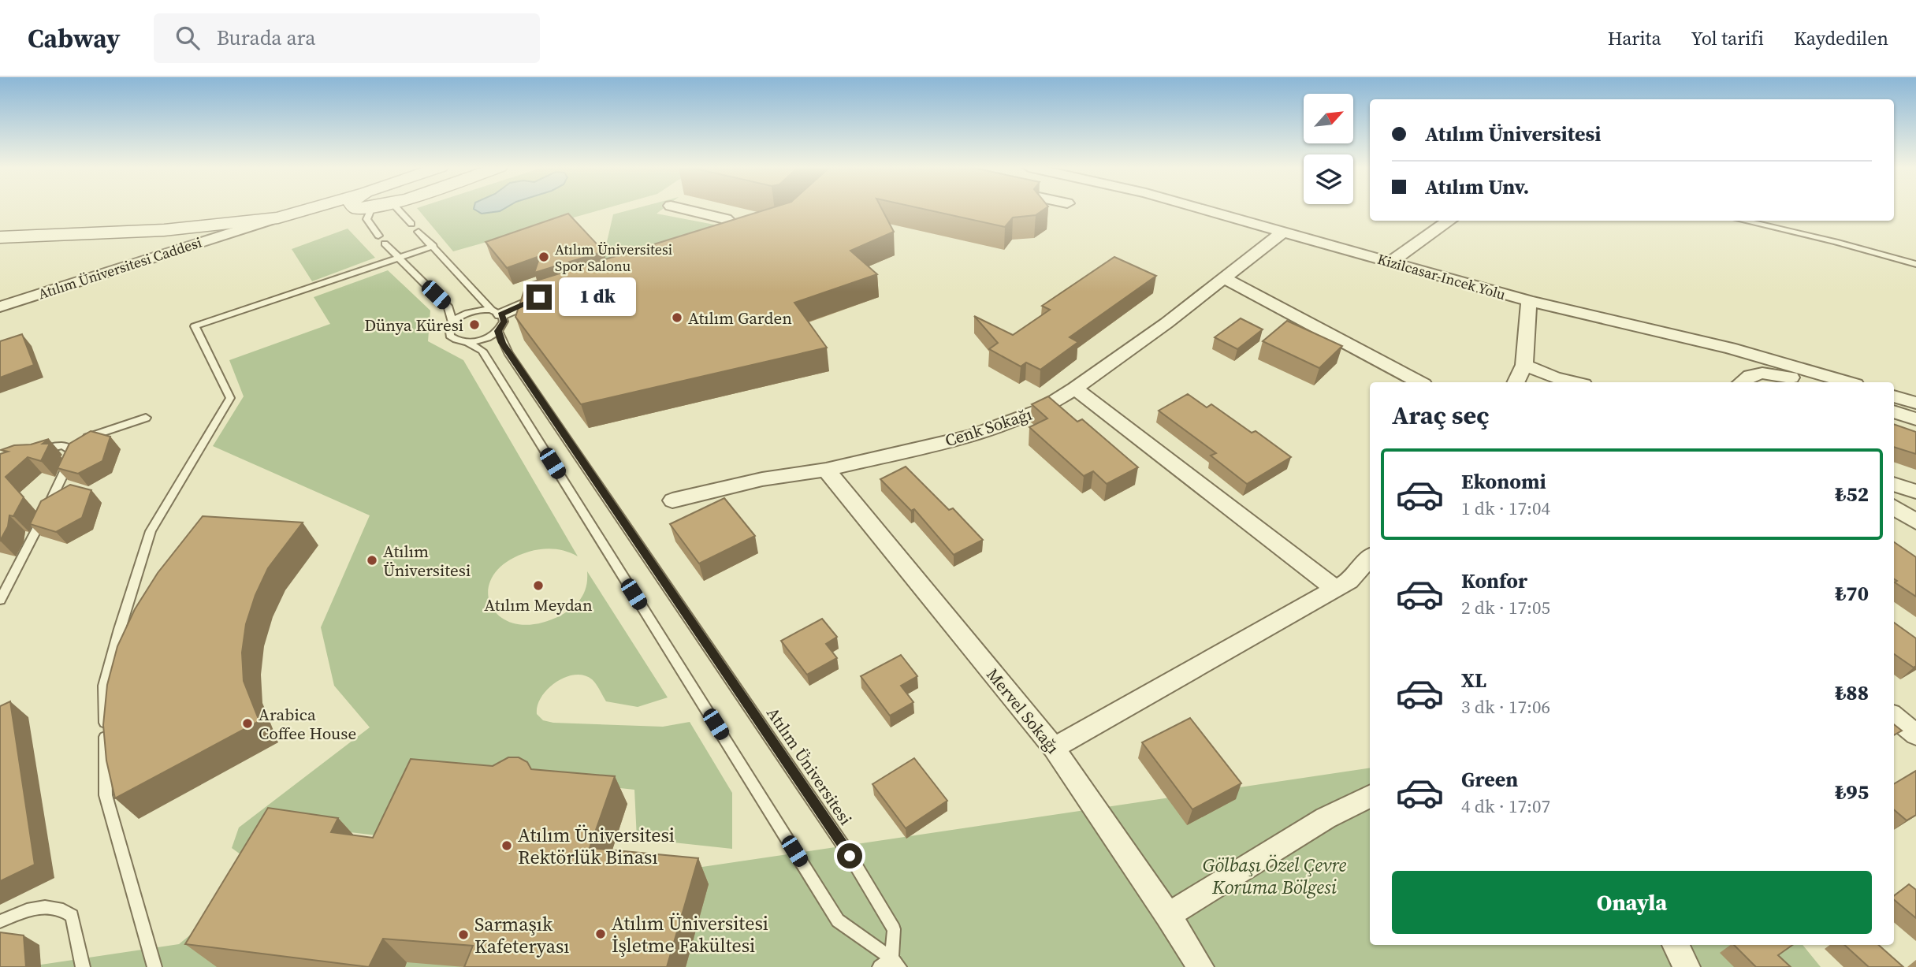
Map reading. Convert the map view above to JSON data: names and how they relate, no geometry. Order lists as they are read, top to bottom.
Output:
{
  "streets": {
    "street": [
      "Atılım Üniversitesi Caddesi",
      "Kizilcasar-Incek Yolu",
      "Cenk Sokağı",
      "Mervel Sokağı"
    ],
    "lane": ["Atılım Üniversitesi"]
  },
  "crossings": [
    ["Kizilcasar-Incek Yolu", "Cenk Sokağı"],
    ["Cenk Sokağı", "Mervel Sokağı"]
  ],
  "parks": ["Gölbaşı Özel Çevre Koruma Bölgesi"],
  "places": [
    "Atılım Üniversitesi Spor Salonu",
    "Atılım Garden",
    "Dünya Küresi",
    "Atılım Üniversitesi",
    "Atılım Meydan",
    "Arabica Coffee House",
    "Atılım Üniversitesi Rektörlük Binası",
    "Atılım Üniversitesi İşletme Fakültesi",
    "Sarmaşık Kafeteryası"
  ],
  "north": "top right",
  "page": {
    "header": "Cabway",
    "search": "Burada ara",
    "nav": ["Harita", "Yol tarifi", "Kaydedilen"],
    "banner": ["Atılım Üniversitesi", "Atılım Unv."],
    "bubble": "1 dk",
    "heading": "Araç seç",
    "list": [
      {
        "name": "Ekonomi",
        "note": "1 dk · 17:04",
        "value": "₺52"
      },
      {
        "name": "Konfor",
        "note": "2 dk · 17:05",
        "value": "₺70"
      },
      {
        "name": "XL",
        "note": "3 dk · 17:06",
        "value": "₺88"
      },
      {
        "name": "Green",
        "note": "4 dk · 17:07",
        "value": "₺95"
      }
    ],
    "buttons": "Onayla"
  }
}
